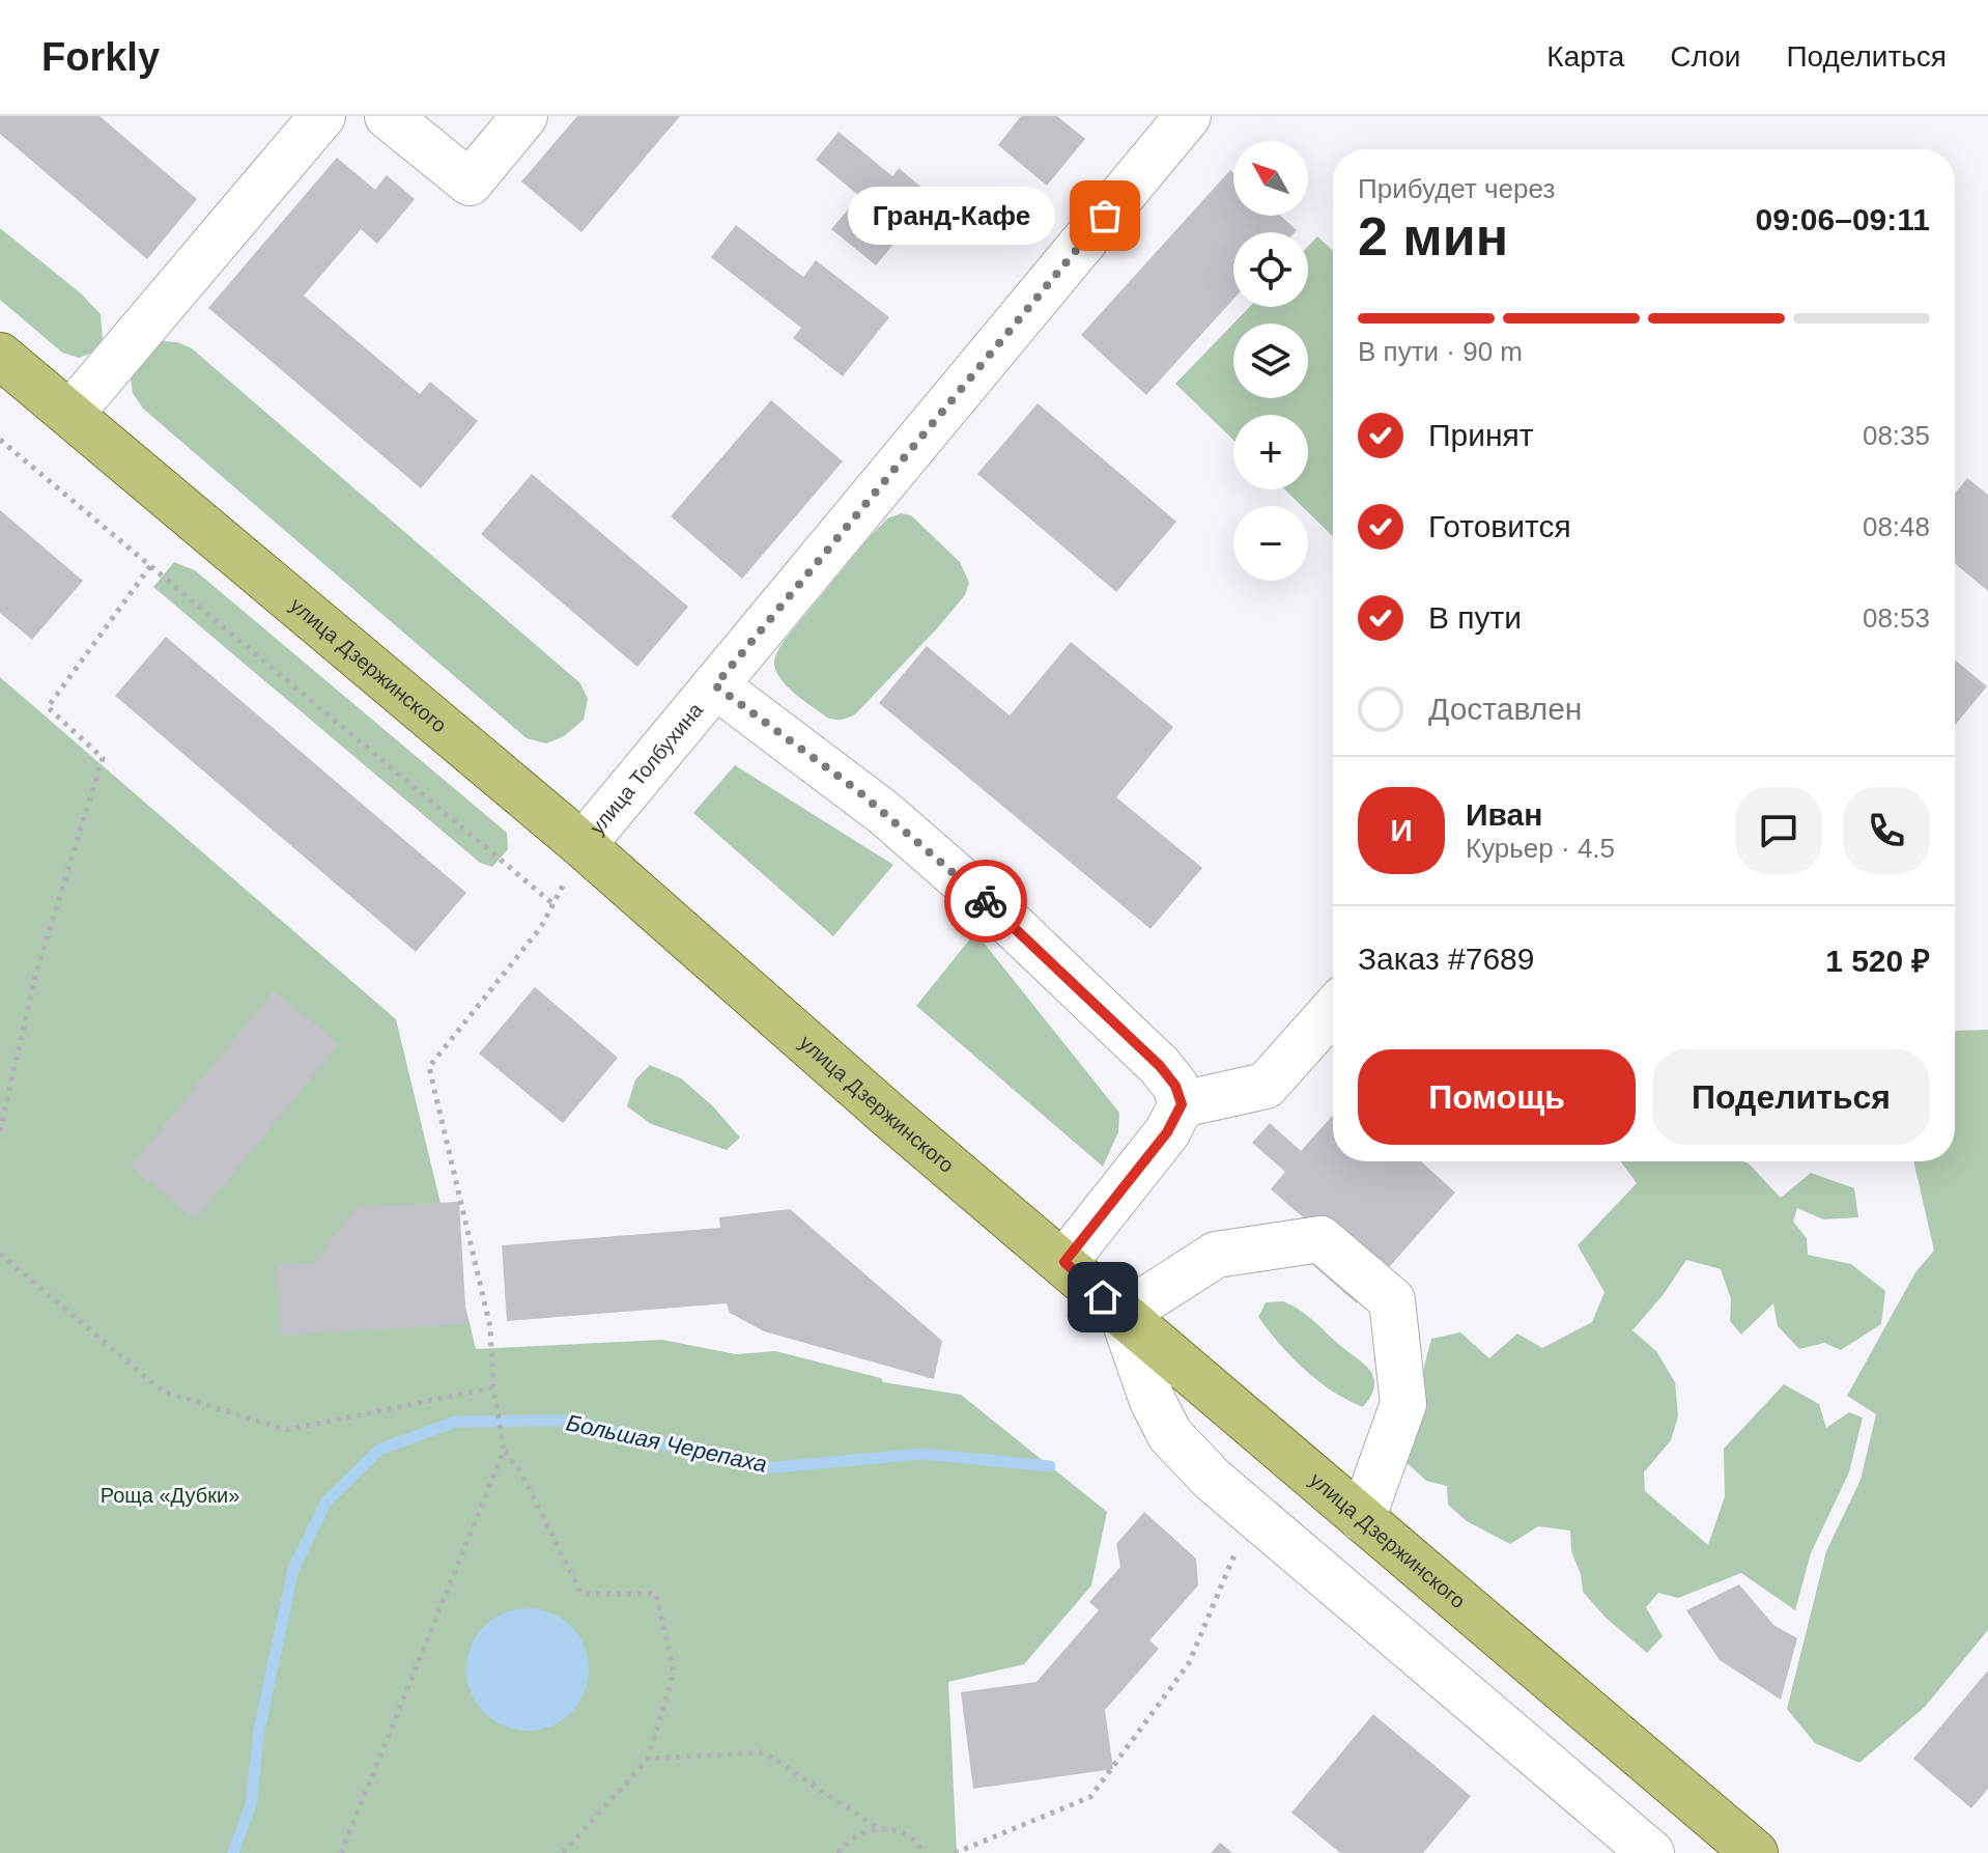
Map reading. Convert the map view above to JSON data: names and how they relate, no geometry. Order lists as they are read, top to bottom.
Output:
{
  "streets": {
    "main road": ["улица Дзержинского"],
    "street": ["улица Толбухина"]
  },
  "crossings": [
    ["улица Дзержинского", "улица Толбухина"]
  ],
  "water": ["Большая Черепаха"],
  "parks": ["Роща «Дубки»"],
  "places": ["Гранд-Кафе"],
  "north": "top left",
  "page": {
    "header": "Forkly",
    "nav": ["Карта", "Слои", "Поделиться"],
    "map_buttons": ["+", "−"],
    "heading": ["2 мин", "Прибудет через", "09:06–09:11"],
    "panel": [
      "Иван",
      "Курьер · 4.5",
      "Заказ #7689",
      "1 520 ₽"
    ],
    "bubble": "Гранд-Кафе",
    "bar": "В пути · 90 m",
    "list": [
      ["Принят", "08:35"],
      ["Готовится", "08:48"],
      ["В пути", "08:53"],
      "Доставлен"
    ],
    "round": "И",
    "buttons": ["Помощь", "Поделиться"]
  }
}
